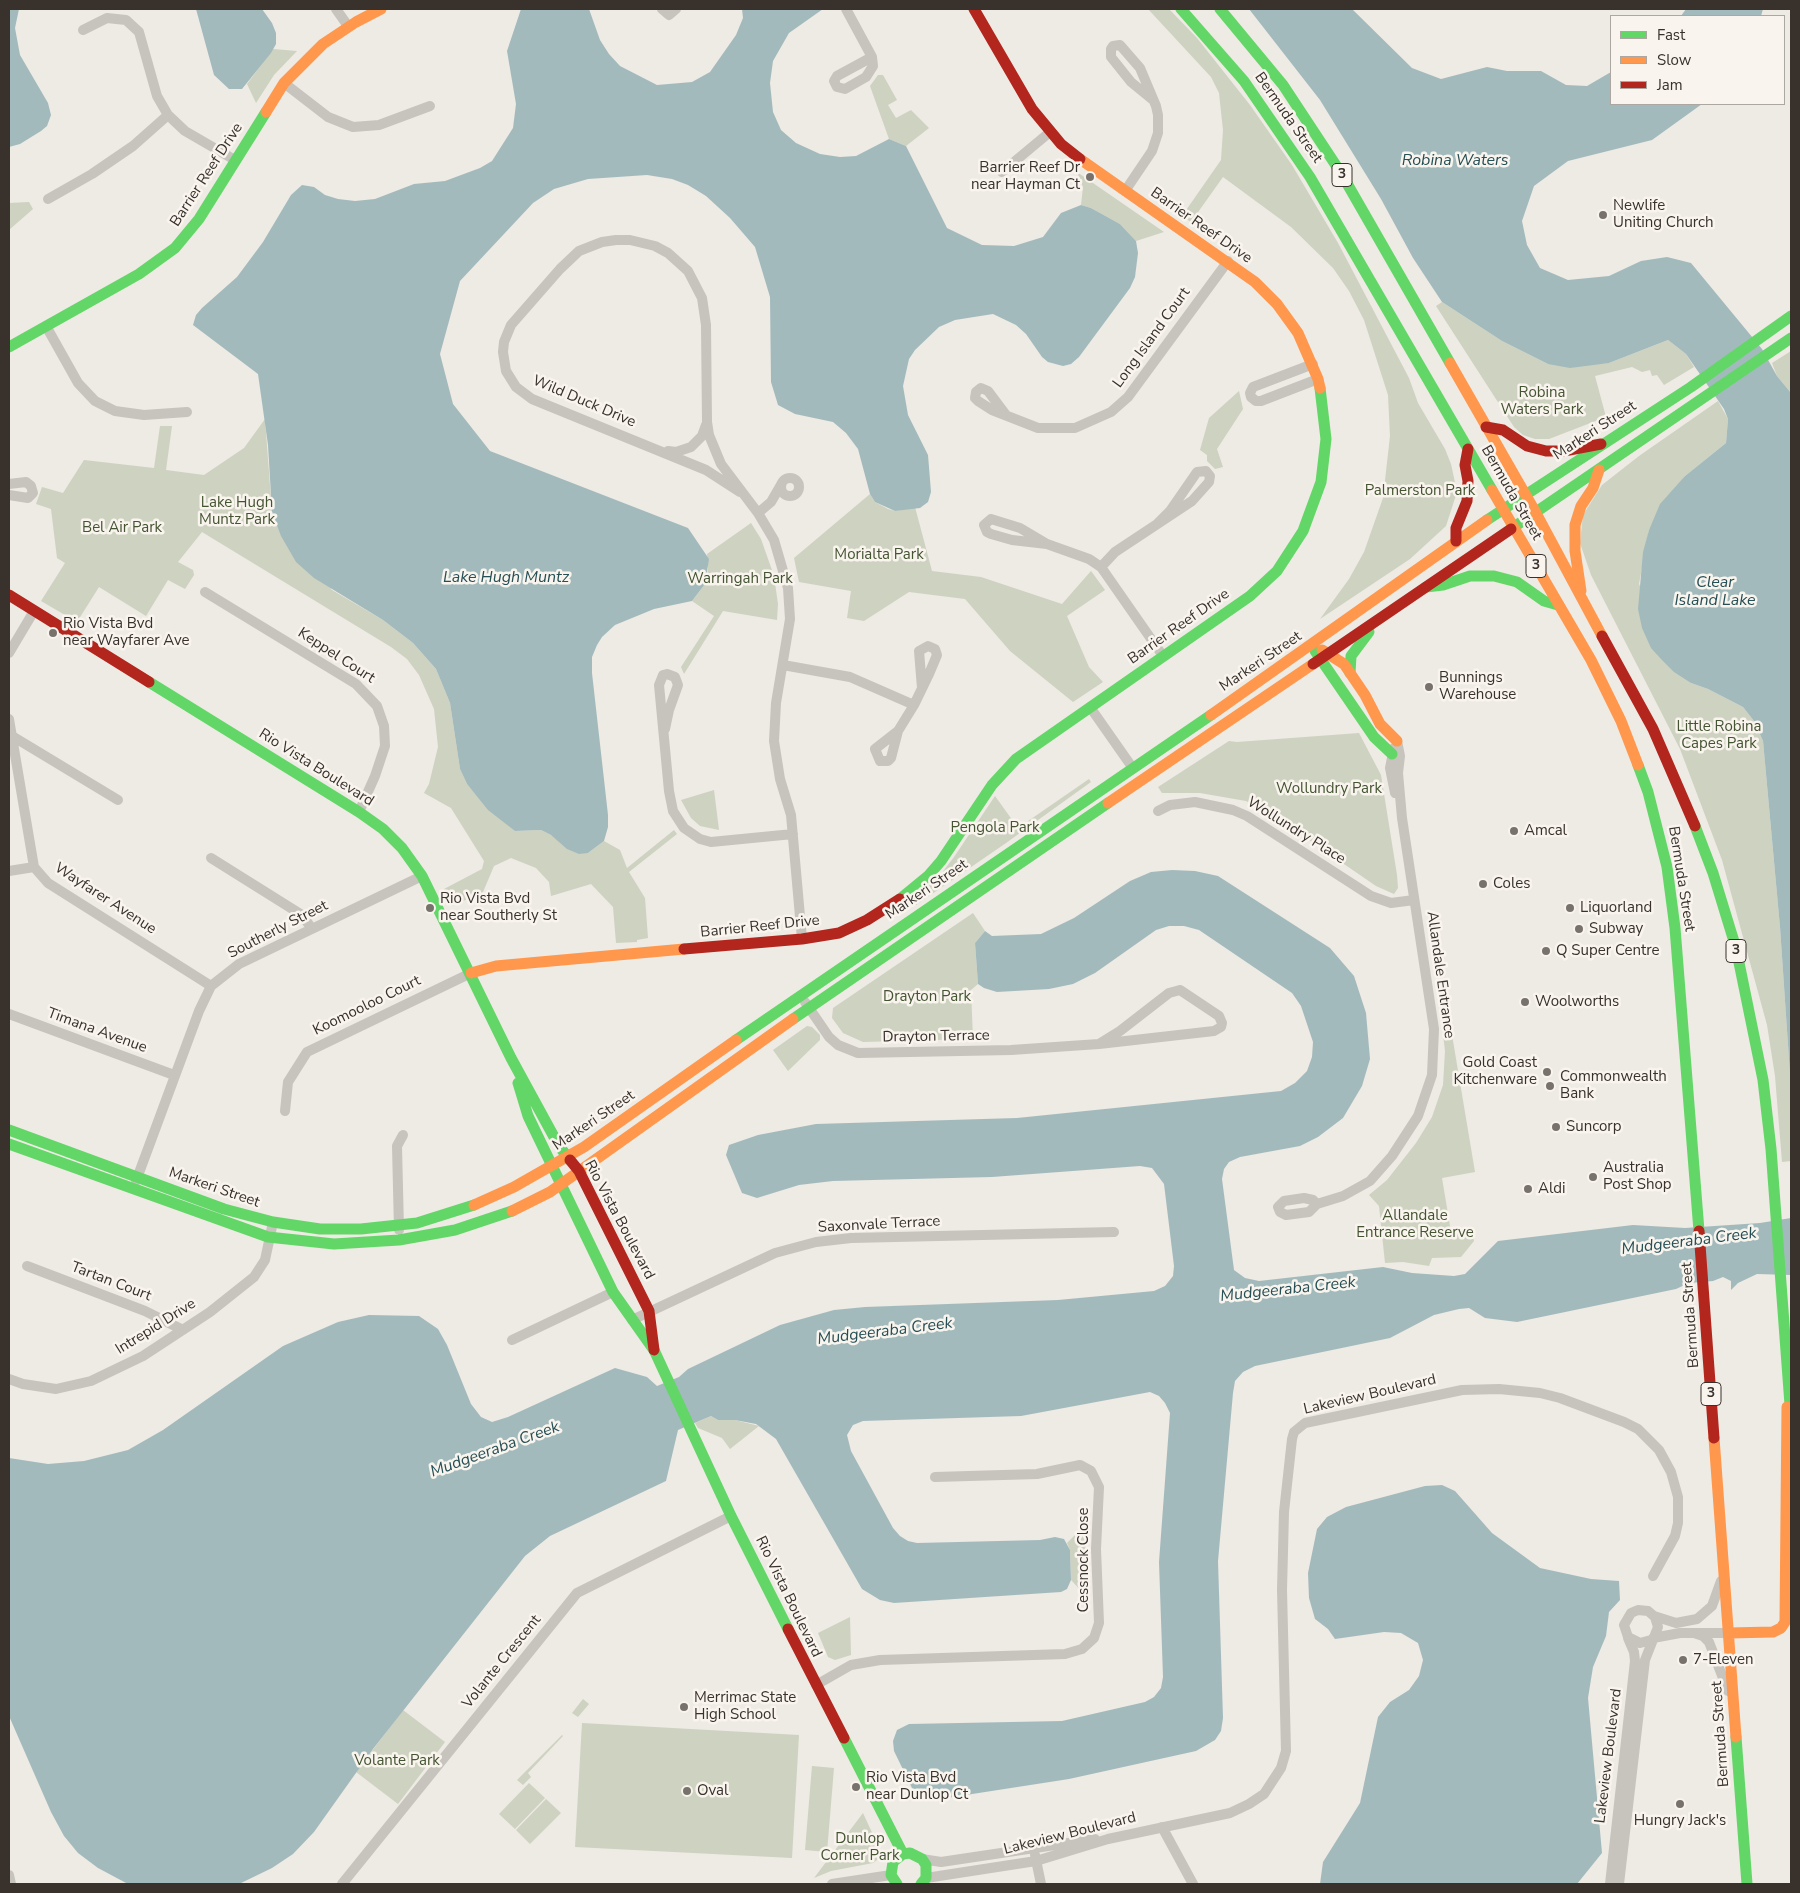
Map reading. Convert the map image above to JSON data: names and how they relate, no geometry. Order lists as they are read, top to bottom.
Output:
{
  "streets": {
    "main road": [
      "Bermuda Street",
      "Barrier Reef Drive",
      "3",
      "Markeri Street",
      "Rio Vista Boulevard",
      "Allandale Entrance"
    ],
    "street": [
      "Long Island Court",
      "Wild Duck Drive",
      "Keppel Court",
      "Wollundry Place",
      "Wayfarer Avenue",
      "Southerly Street",
      "Koomooloo Court",
      "Timana Avenue",
      "Drayton Terrace",
      "Saxonvale Terrace",
      "Tartan Court",
      "Intrepid Drive",
      "Lakeview Boulevard",
      "Cessnock Close",
      "Volante Crescent"
    ]
  },
  "crossings": [
    ["Bermuda Street", "Markeri Street"],
    ["Barrier Reef Drive", "Long Island Court"],
    ["Barrier Reef Drive", "Wild Duck Drive"],
    ["Barrier Reef Drive", "Rio Vista Boulevard"],
    ["Barrier Reef Drive", "Koomooloo Court"],
    ["Markeri Street", "Rio Vista Boulevard"],
    ["Markeri Street", "Southerly Street"],
    ["Markeri Street", "Allandale Entrance"],
    ["Markeri Street", "Drayton Terrace"],
    ["Markeri Street", "Intrepid Drive"],
    ["Keppel Court", "Rio Vista Boulevard"],
    ["Rio Vista Boulevard", "Southerly Street"],
    ["Rio Vista Boulevard", "Koomooloo Court"],
    ["Rio Vista Boulevard", "Saxonvale Terrace"],
    ["Rio Vista Boulevard", "Cessnock Close"],
    ["Rio Vista Boulevard", "Volante Crescent"],
    ["Wollundry Place", "Allandale Entrance"],
    ["Wayfarer Avenue", "Southerly Street"],
    ["Southerly Street", "Timana Avenue"],
    ["Tartan Court", "Intrepid Drive"]
  ],
  "water": [
    "Robina Waters",
    "Lake Hugh Muntz",
    "Clear Island Lake",
    "Mudgeeraba Creek"
  ],
  "parks": [
    "Robina Waters Park",
    "Palmerston Park",
    "Lake Hugh Muntz Park",
    "Bel Air Park",
    "Morialta Park",
    "Warringah Park",
    "Little Robina Capes Park",
    "Wollundry Park",
    "Pengola Park",
    "Drayton Park",
    "Allandale Entrance Reserve",
    "Volante Park",
    "Dunlop Corner Park"
  ],
  "places": [
    "Barrier Reef Dr near Hayman Ct",
    "Newlife Uniting Church",
    "Rio Vista Bvd near Wayfarer Ave",
    "Bunnings Warehouse",
    "Amcal",
    "Coles",
    "Rio Vista Bvd near Southerly St",
    "Liquorland",
    "Subway",
    "Q Super Centre",
    "Woolworths",
    "Gold Coast Kitchenware",
    "Commonwealth Bank",
    "Suncorp",
    "Australia Post Shop",
    "Aldi",
    "7-Eleven",
    "Merrimac State High School",
    "Rio Vista Bvd near Dunlop Ct",
    "Oval",
    "Hungry Jack's"
  ],
  "legend": ["Fast", "Slow", "Jam"]
}
